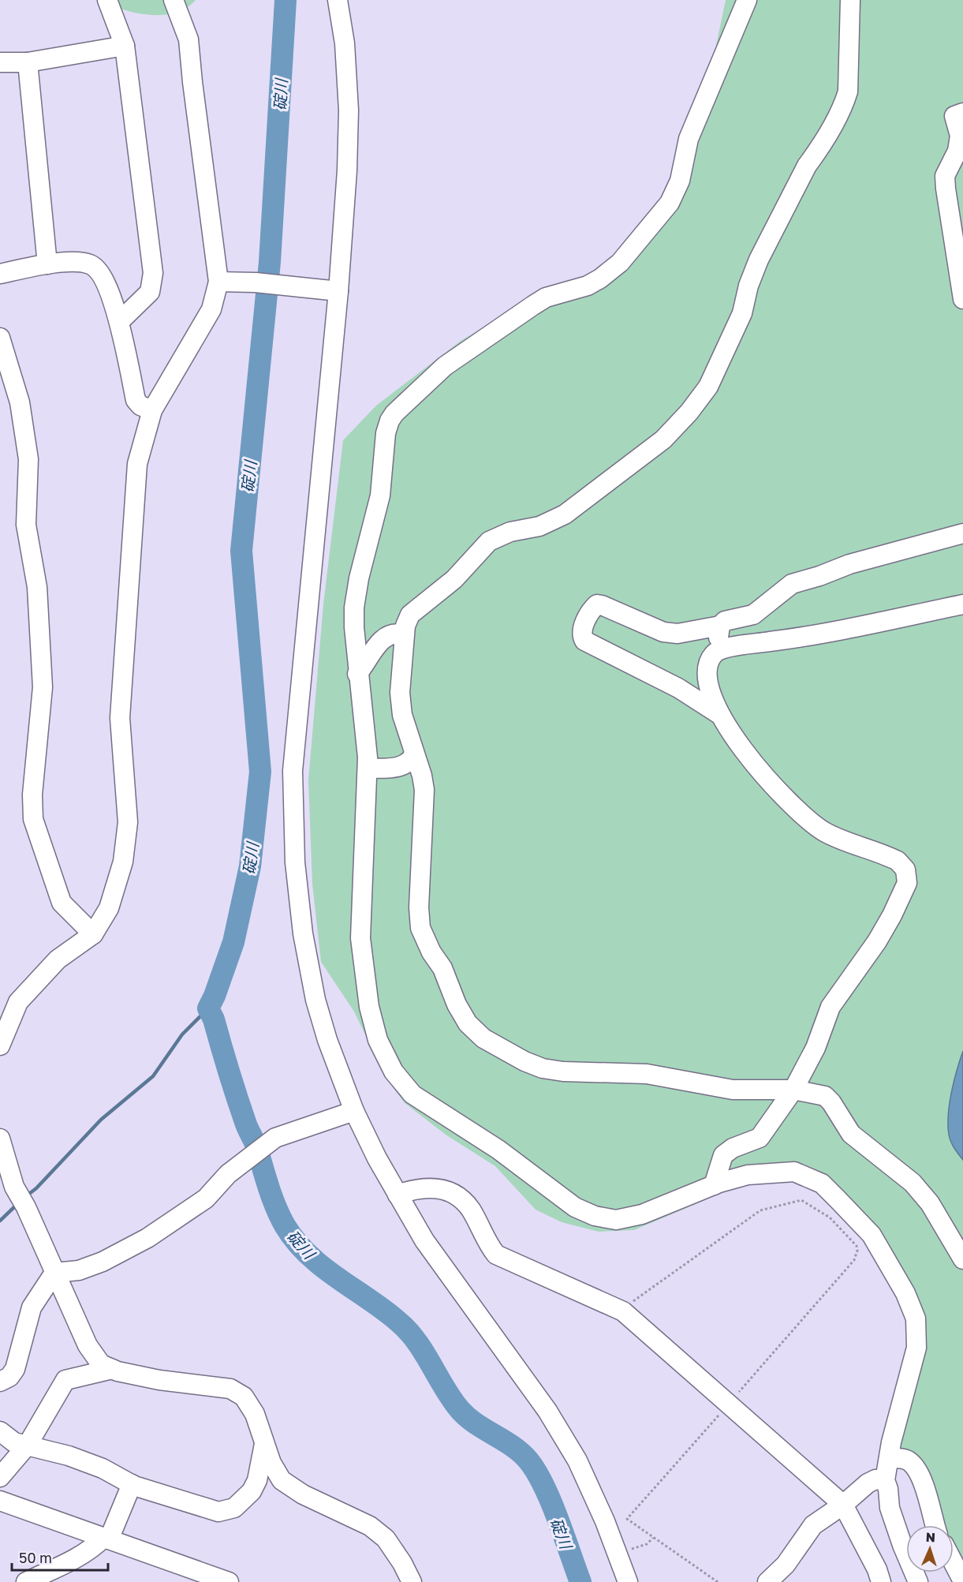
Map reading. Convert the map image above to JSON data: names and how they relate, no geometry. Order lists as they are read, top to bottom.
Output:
{
  "water": ["碇川"],
  "scale_bar": "50 m",
  "north": "top"
}
